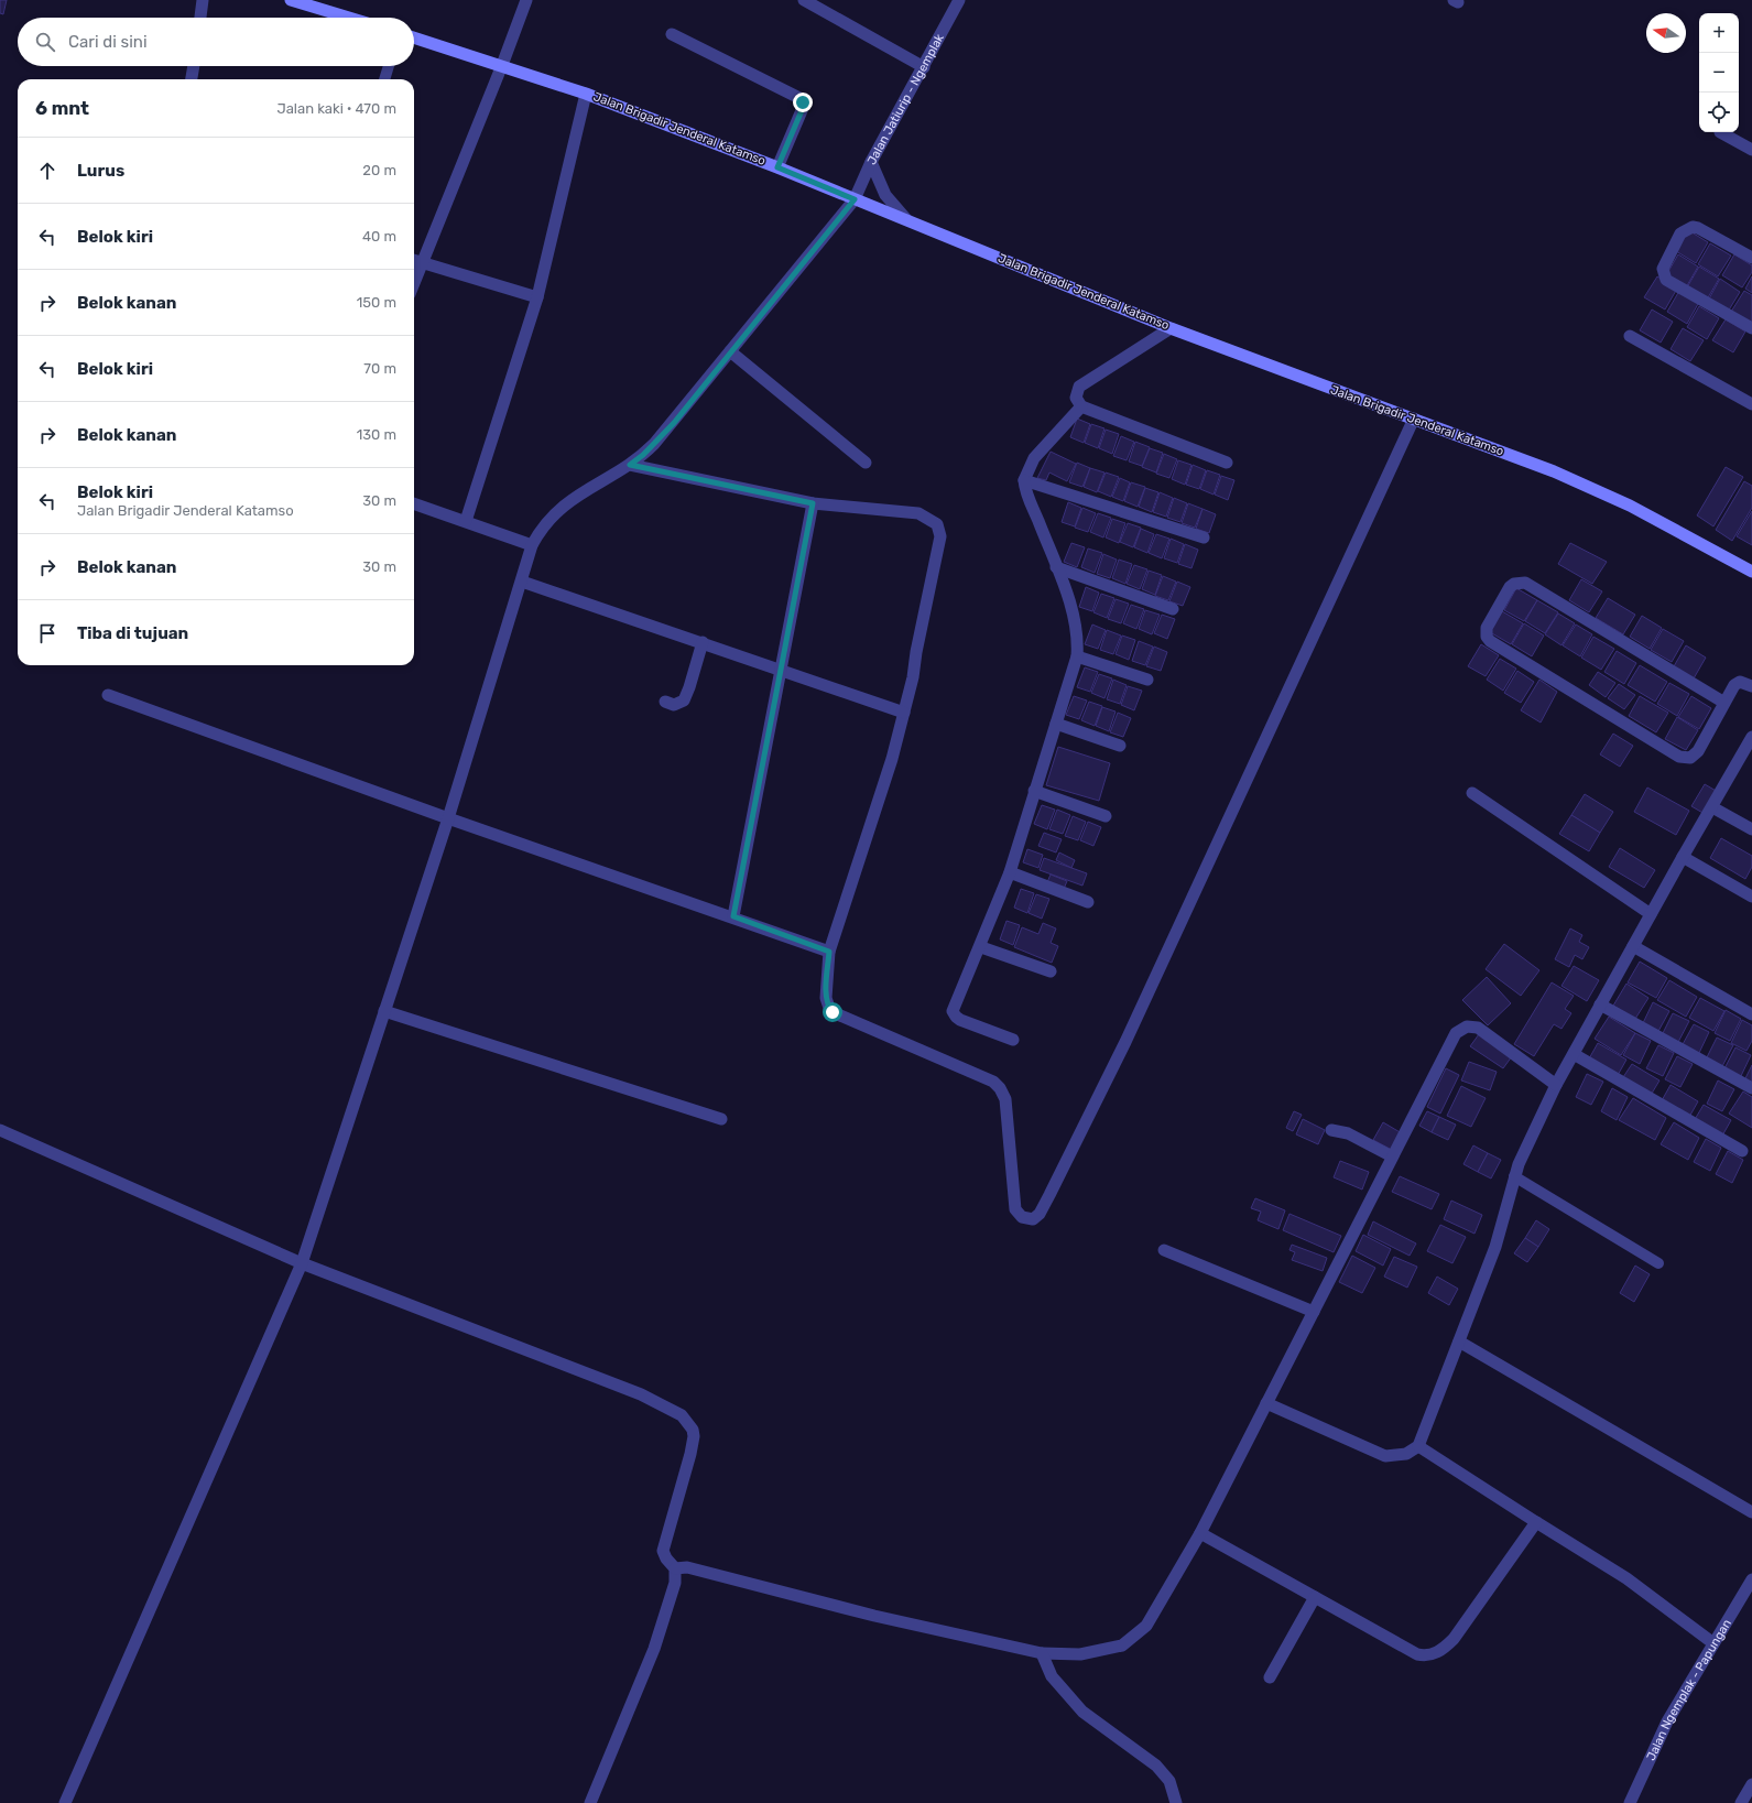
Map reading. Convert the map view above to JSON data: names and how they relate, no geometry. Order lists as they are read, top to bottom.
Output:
{
  "streets": {
    "main road": ["Jalan Brigadir Jenderal Katamso"],
    "street": ["Jalan Jatiurip - Ngemplak", "Jalan Ngemplak - Papungan"]
  },
  "crossings": [
    ["Jalan Jatiurip - Ngemplak", "Jalan Brigadir Jenderal Katamso"]
  ],
  "north": "left",
  "page": {
    "map_buttons": ["+", "−"],
    "search": "Cari di sini",
    "heading": ["6 mnt", "Jalan kaki · 470 m"],
    "list": [
      ["Lurus", "20 m"],
      ["Belok kiri", "40 m"],
      ["Belok kanan", "150 m"],
      ["Belok kiri", "70 m"],
      ["Belok kanan", "130 m"],
      ["Belok kiri", "Jalan Brigadir Jenderal Katamso", "30 m"],
      ["Belok kanan", "30 m"],
      "Tiba di tujuan"
    ]
  }
}
